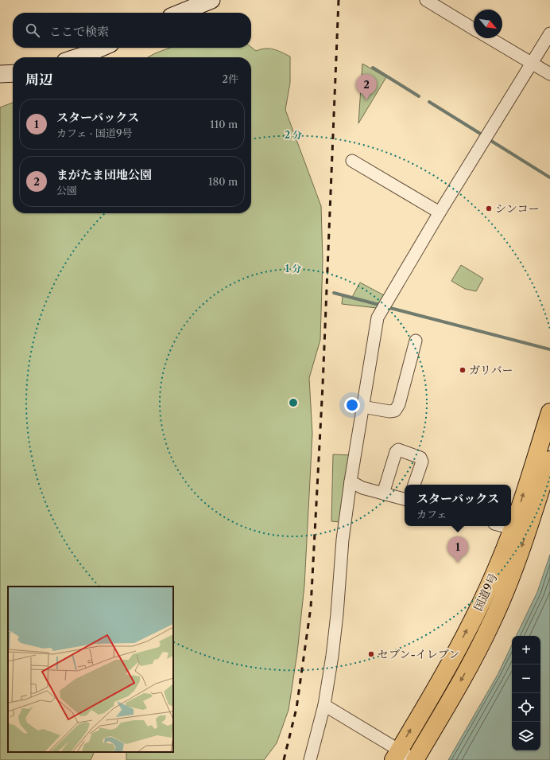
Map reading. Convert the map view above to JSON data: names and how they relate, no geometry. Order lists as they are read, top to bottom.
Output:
{
  "streets": {
    "highway": ["国道9号"]
  },
  "places": ["シンコー", "ガリバー", "セブン-イレブン"],
  "north": "bottom right",
  "page": {
    "search": "ここで検索",
    "heading": ["周辺", "2件"],
    "pins": ["2", "1"],
    "list": [
      {
        "mark": "1",
        "name": "スターバックス",
        "note": "カフェ · 国道9号",
        "value": "110 m"
      },
      {
        "mark": "2",
        "name": "まがたま団地公園",
        "note": "公園",
        "value": "180 m"
      }
    ],
    "popup": ["スターバックス", "カフェ"],
    "map_buttons": ["+", "−"]
  },
  "rings": ["2 分", "1 分"]
}
